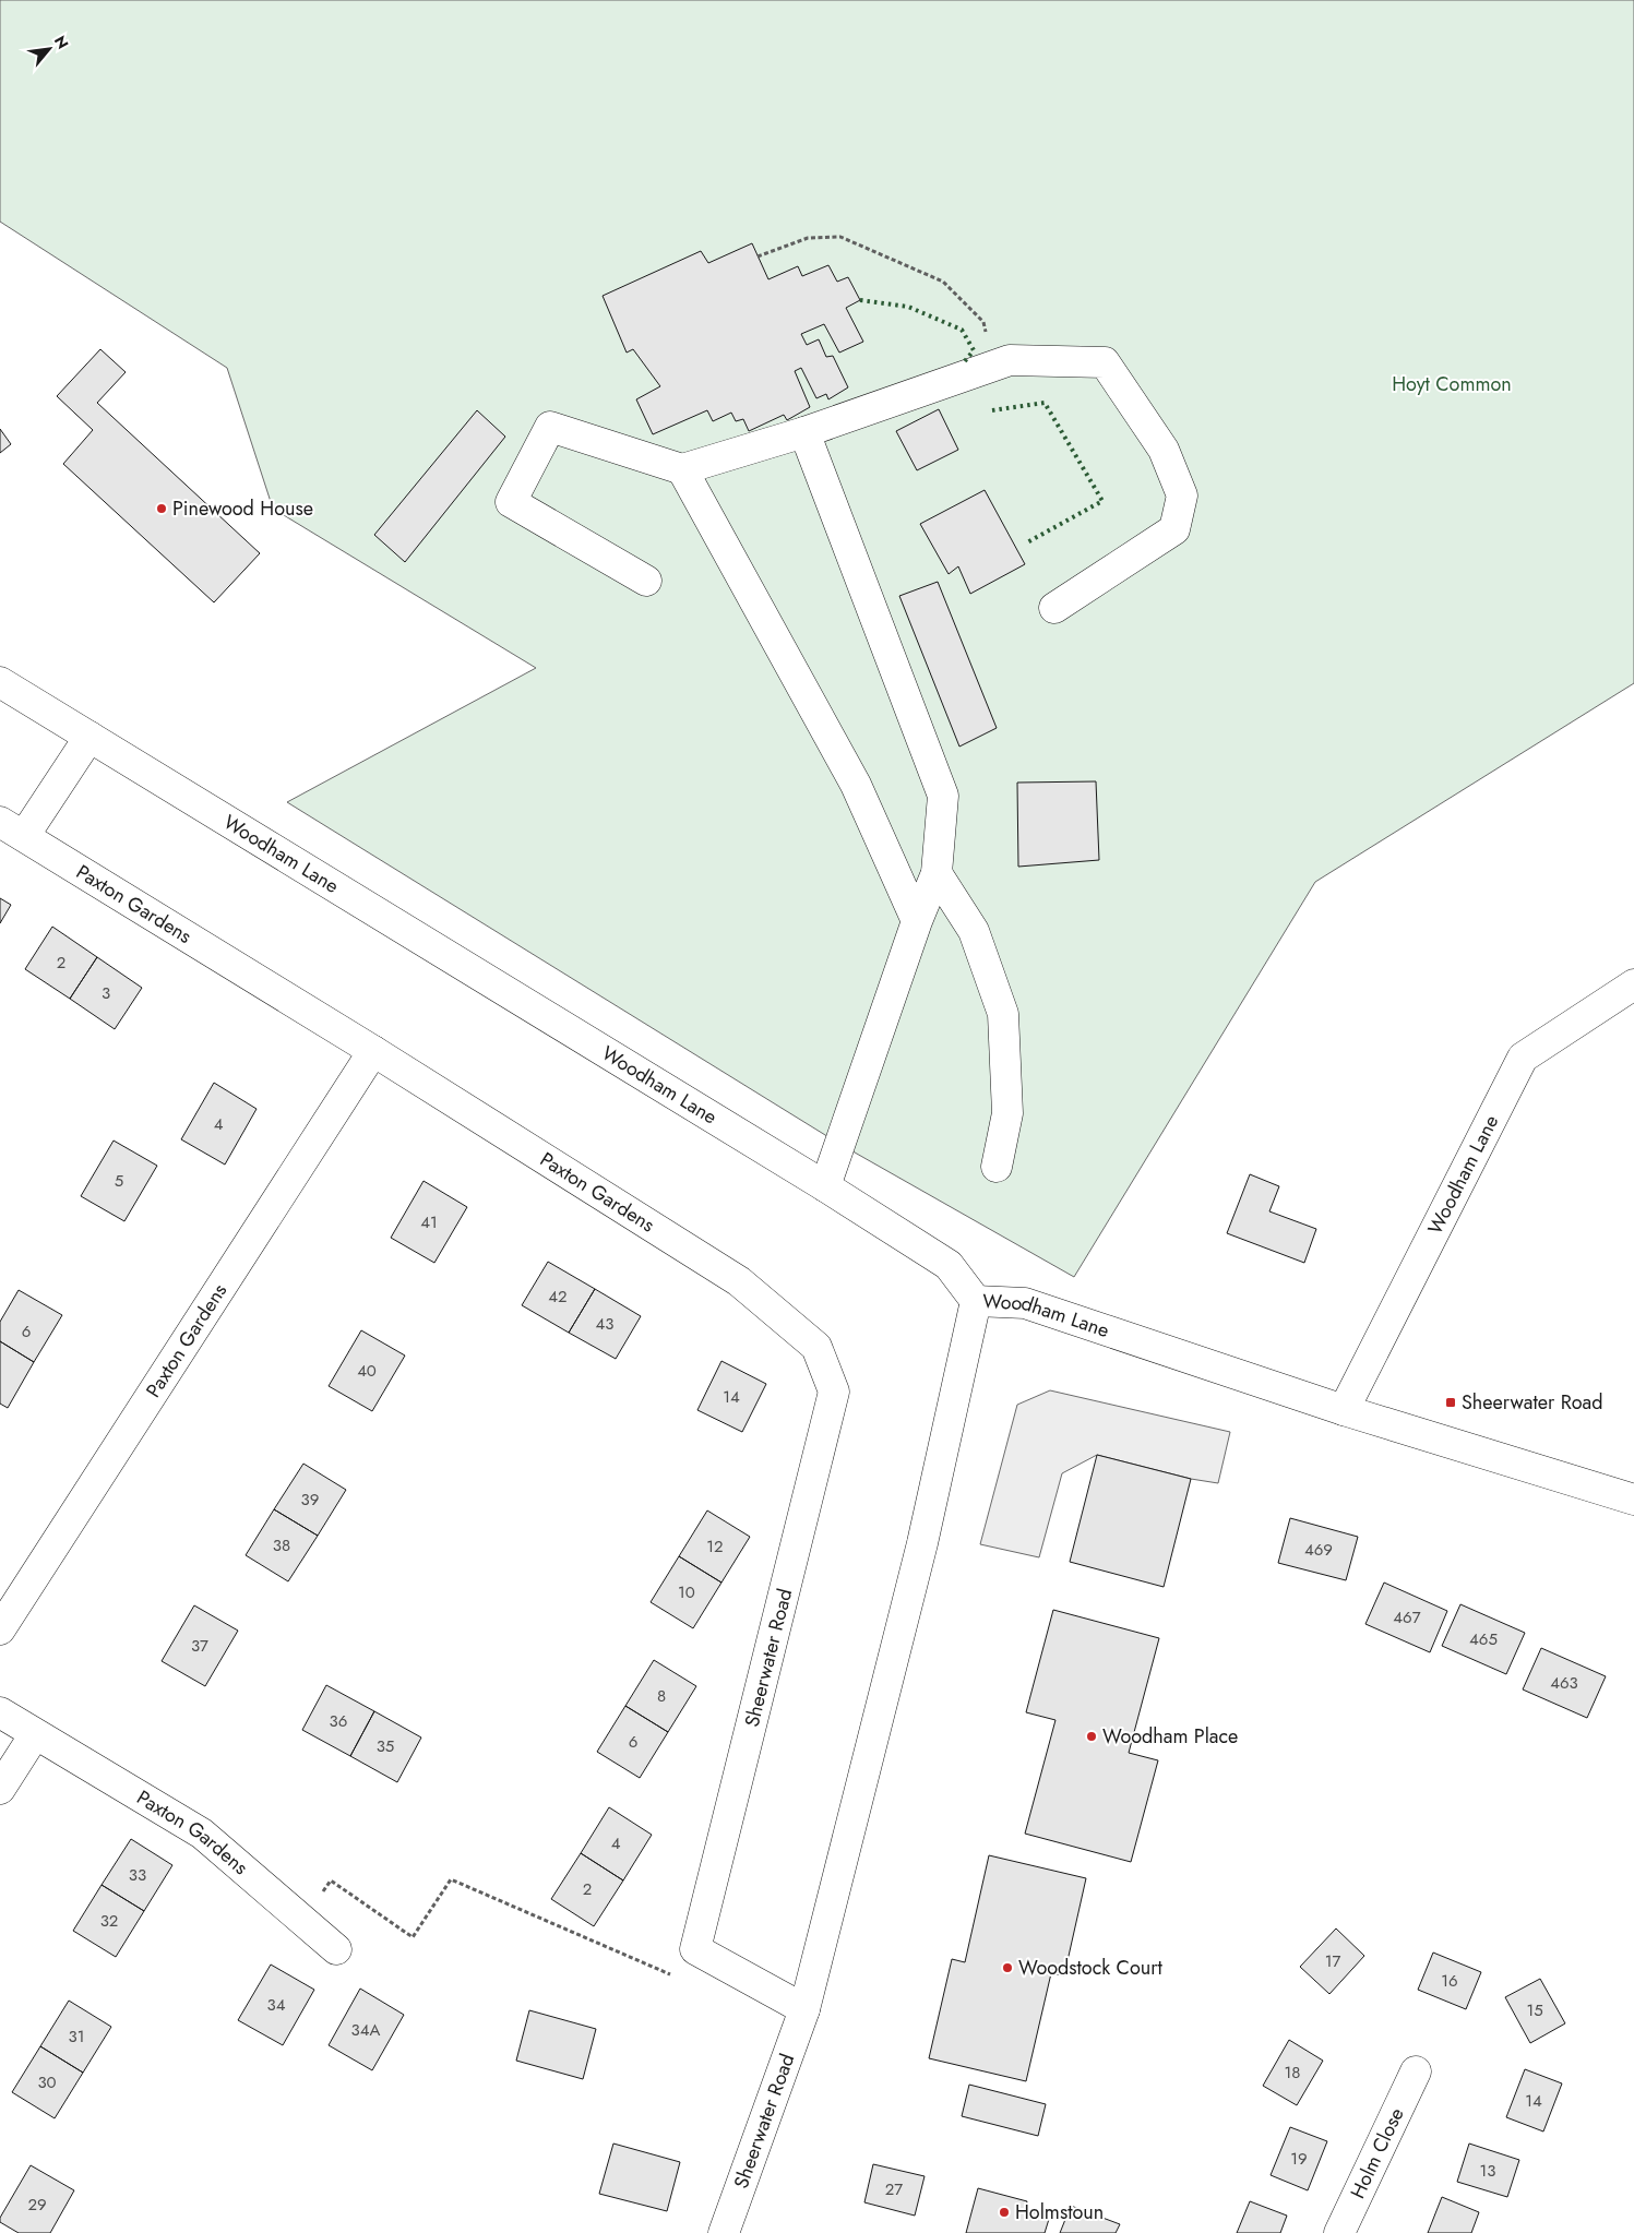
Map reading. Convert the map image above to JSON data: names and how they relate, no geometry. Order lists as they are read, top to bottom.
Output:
{
  "streets": {
    "street": [
      "Woodham Lane",
      "Paxton Gardens",
      "Sheerwater Road",
      "Holm Close"
    ]
  },
  "crossings": [
    ["Woodham Lane", "Paxton Gardens"],
    ["Woodham Lane", "Sheerwater Road"],
    ["Paxton Gardens", "Sheerwater Road"]
  ],
  "parks": ["Hoyt Common"],
  "places": {
    "other": [
      "Pinewood House",
      "Woodham Place",
      "Woodstock Court",
      "Holmstoun"
    ],
    "transit": ["Sheerwater Road"]
  },
  "house_numbers": [
    "2",
    "3",
    "4",
    "5",
    "41",
    "42",
    "43",
    "6",
    "40",
    "14",
    "39",
    "38",
    "12",
    "469",
    "10",
    "467",
    "465",
    "37",
    "463",
    "8",
    "36",
    "6",
    "35",
    "4",
    "33",
    "2",
    "32",
    "17",
    "16",
    "34",
    "15",
    "34A",
    "31",
    "18",
    "30",
    "14",
    "19",
    "13",
    "27",
    "29"
  ],
  "north": "top right"
}
